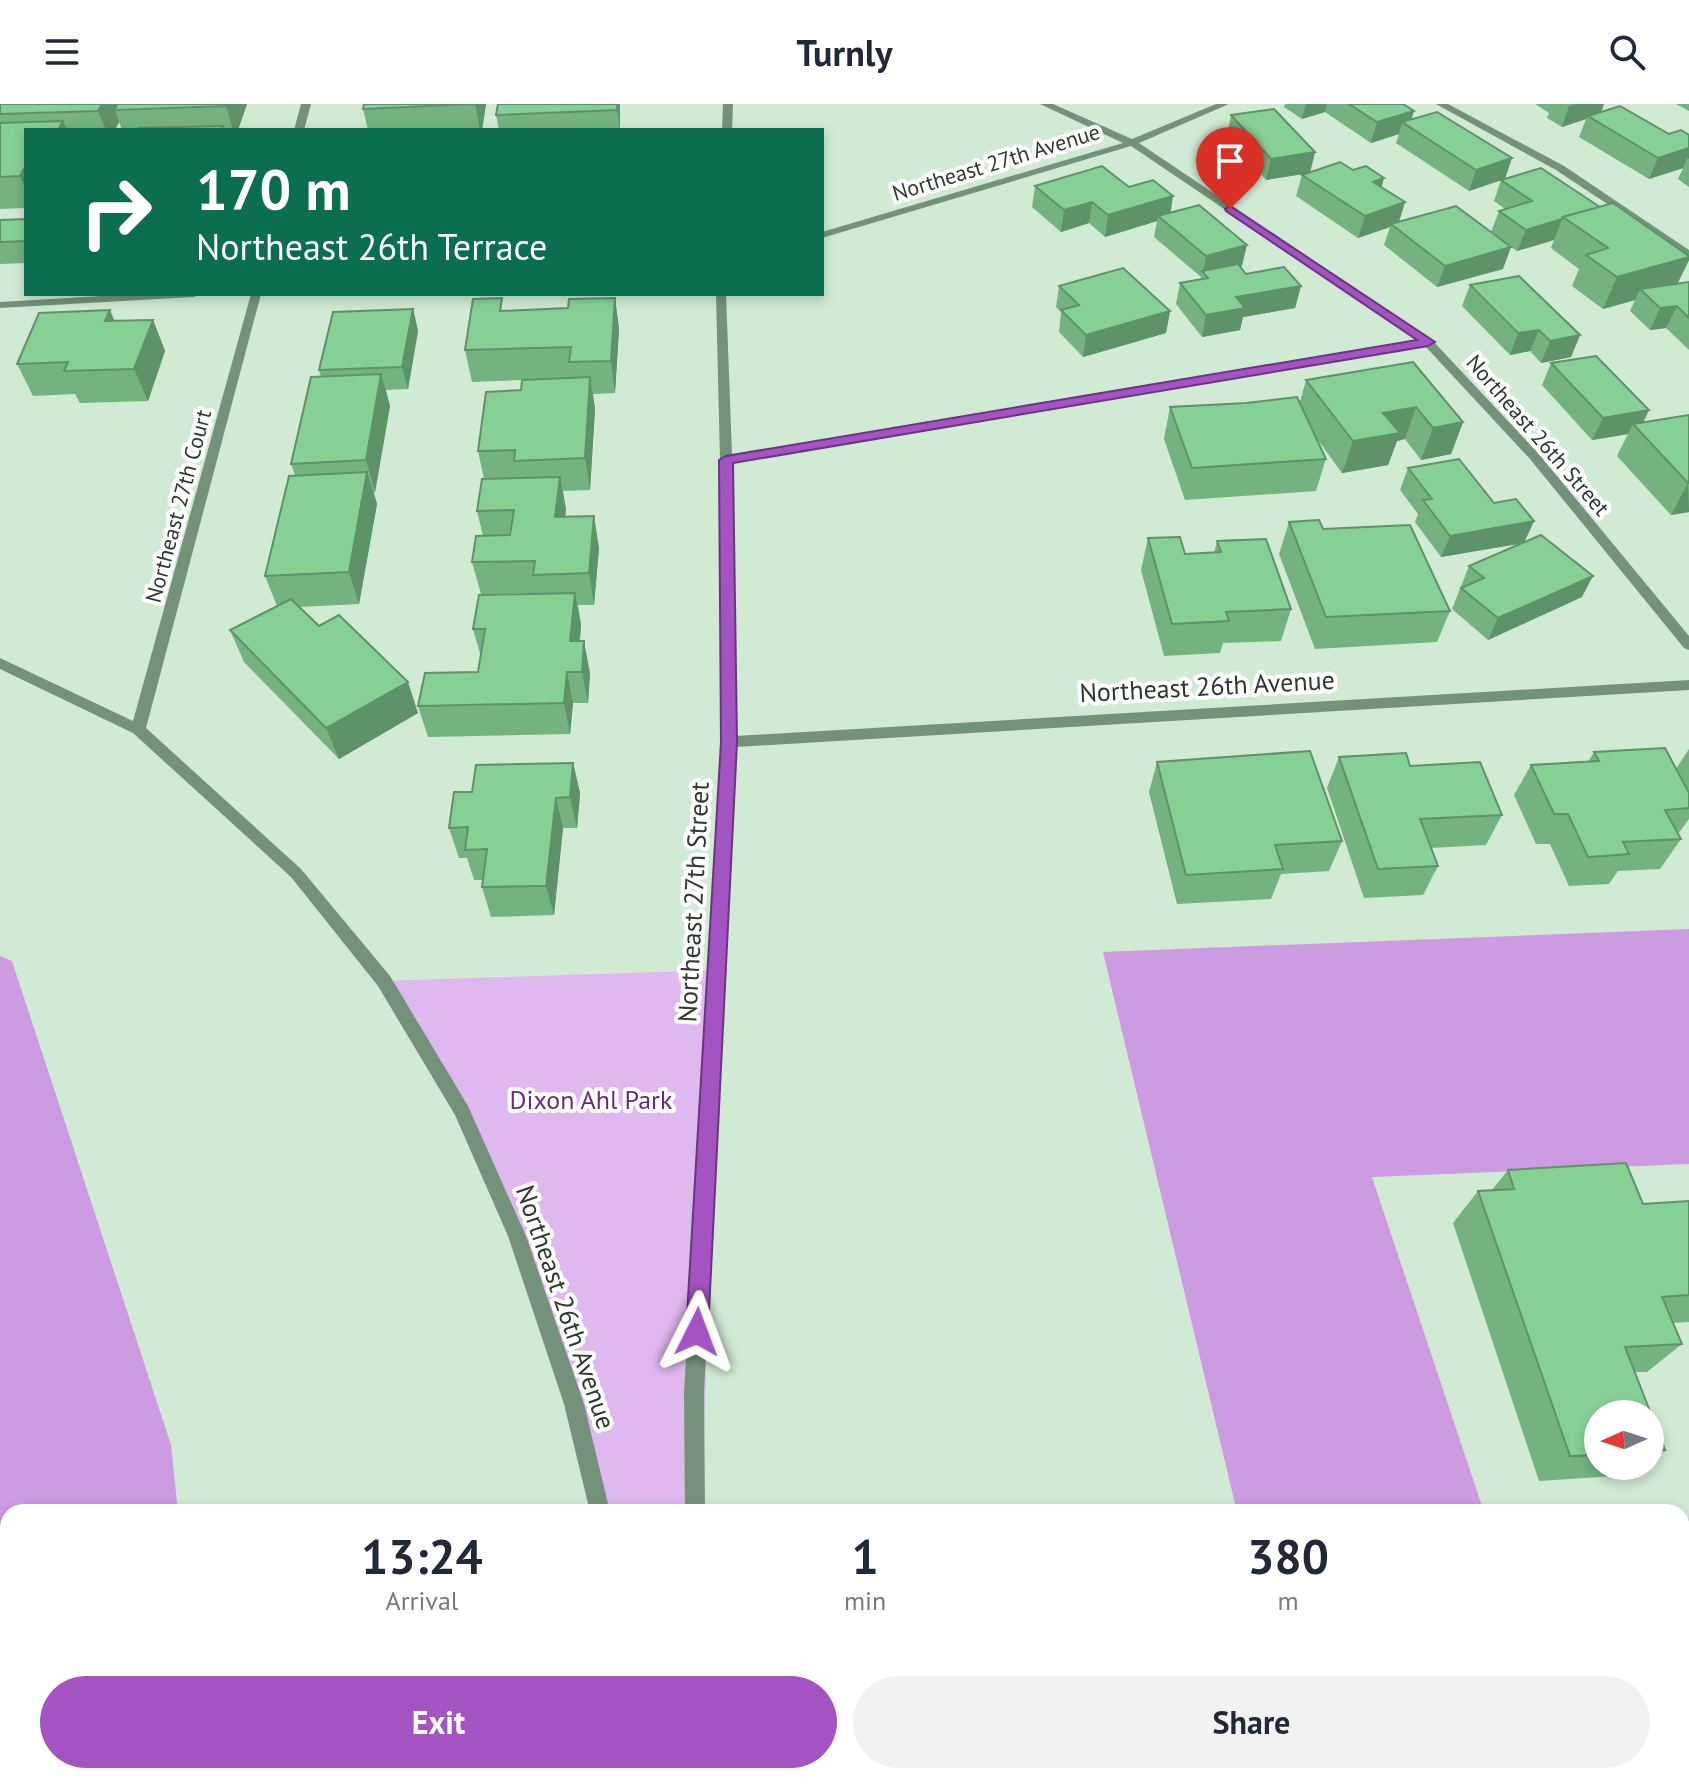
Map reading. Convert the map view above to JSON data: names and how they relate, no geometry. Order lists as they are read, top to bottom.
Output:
{
  "streets": {
    "street": [
      "Northeast 27th Avenue",
      "Northeast 26th Street",
      "Northeast 27th Court",
      "Northeast 26th Avenue",
      "Northeast 27th Street"
    ]
  },
  "crossings": [
    ["Northeast 27th Avenue", "Northeast 26th Street"],
    ["Northeast 27th Court", "Northeast 26th Avenue"],
    ["Northeast 26th Avenue", "Northeast 27th Street"]
  ],
  "parks": ["Dixon Ahl Park"],
  "north": "left",
  "page": {
    "header": "Turnly",
    "turn": ["170 m", "Northeast 26th Terrace"],
    "eta": [
      "13:24",
      "Arrival",
      "1",
      "min",
      "380",
      "m"
    ],
    "buttons": ["Exit", "Share"]
  }
}
